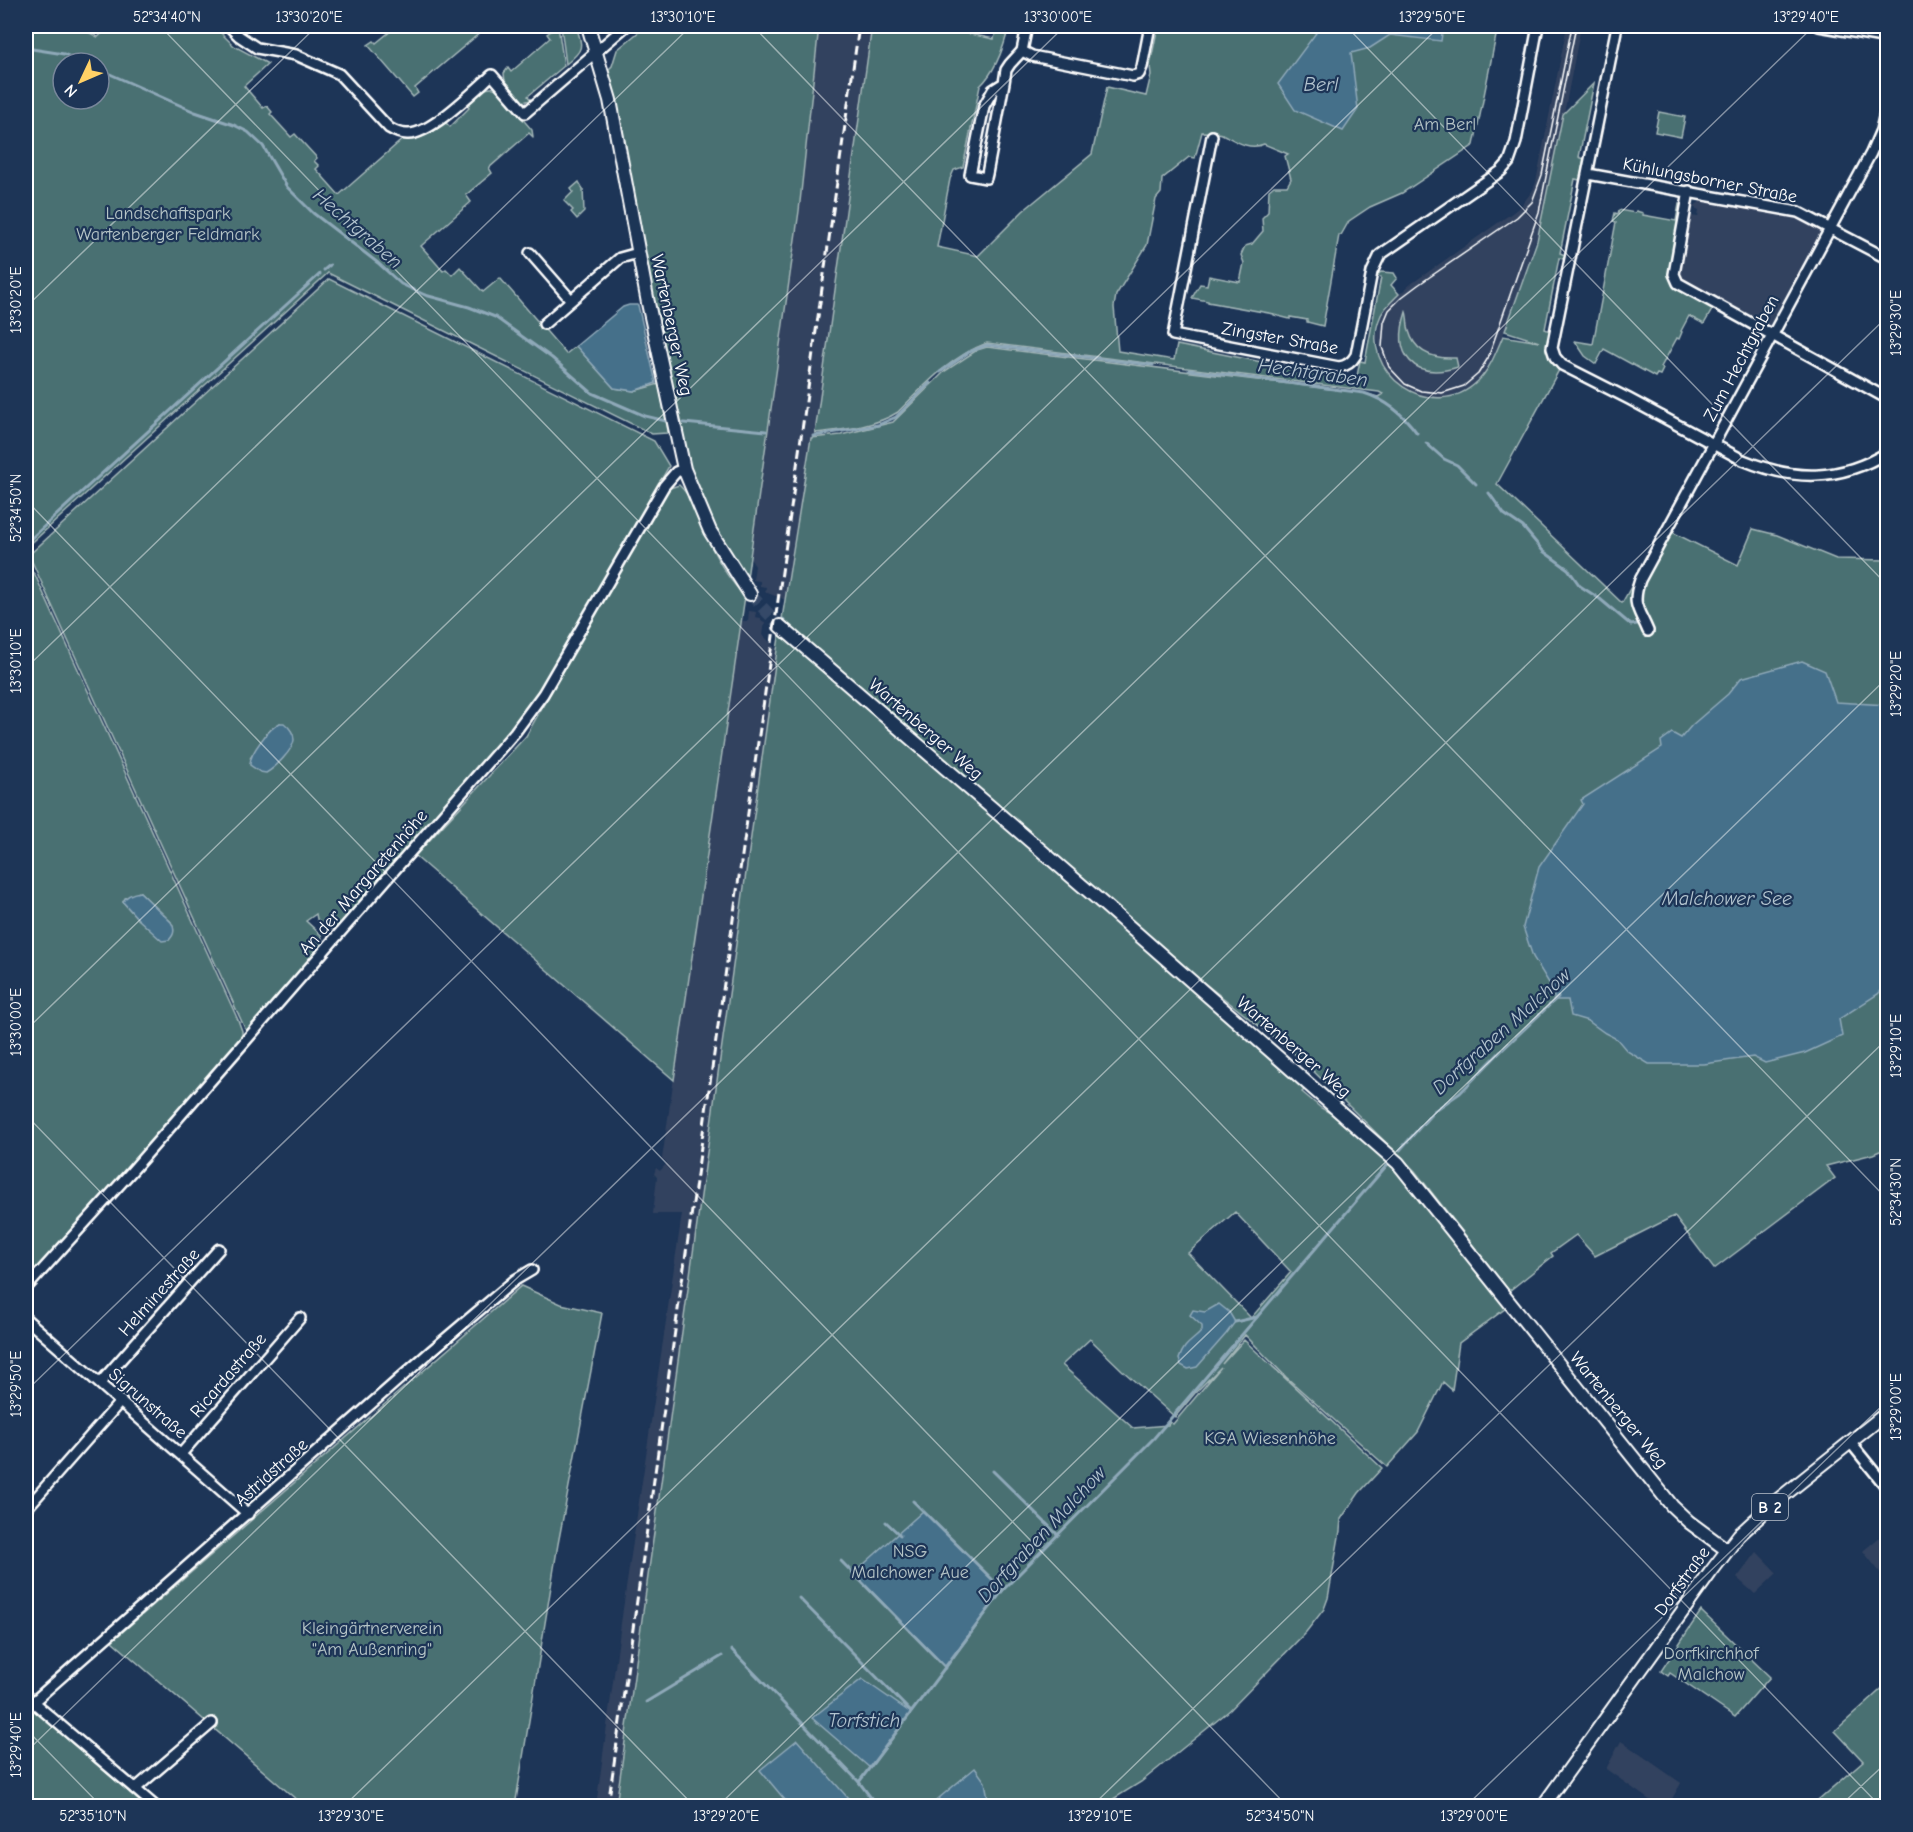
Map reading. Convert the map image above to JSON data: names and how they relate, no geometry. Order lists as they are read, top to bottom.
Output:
{
  "streets": {
    "main road": ["Wartenberger Weg", "B 2", "Dorfstraße"],
    "street": [
      "Kühlungsborner Straße",
      "Zingster Straße",
      "Zum Hechtgraben",
      "An der Margaretenhöhe",
      "Helminestraße",
      "Ricardastraße",
      "Sigrunstraße",
      "Astridstraße"
    ]
  },
  "crossings": [
    ["Kühlungsborner Straße", "Zum Hechtgraben"],
    ["Wartenberger Weg", "An der Margaretenhöhe"],
    ["Wartenberger Weg", "Dorfstraße"],
    ["Helminestraße", "Sigrunstraße"],
    ["Ricardastraße", "Sigrunstraße"],
    ["Sigrunstraße", "Astridstraße"]
  ],
  "water": [
    "Berl",
    "Hechtgraben",
    "Malchower See",
    "Dorfgraben Malchow",
    "Torfstich"
  ],
  "parks": [
    "Am Berl",
    "Landschaftspark Wartenberger Feldmark",
    "KGA Wiesenhöhe",
    "NSG Malchower Aue",
    "Kleingärtnerverein \"Am Außenring\"",
    "Dorfkirchhof Malchow"
  ],
  "north": "bottom left",
  "coordinates": [
    "52°34'40\"N",
    "13°30'20\"E",
    "13°30'10\"E",
    "13°30'00\"E",
    "13°29'50\"E",
    "13°29'40\"E",
    "13°29'30\"E",
    "52°34'50\"N",
    "13°29'20\"E",
    "13°29'10\"E",
    "52°34'30\"N",
    "13°29'00\"E",
    "52°35'10\"N"
  ]
}
